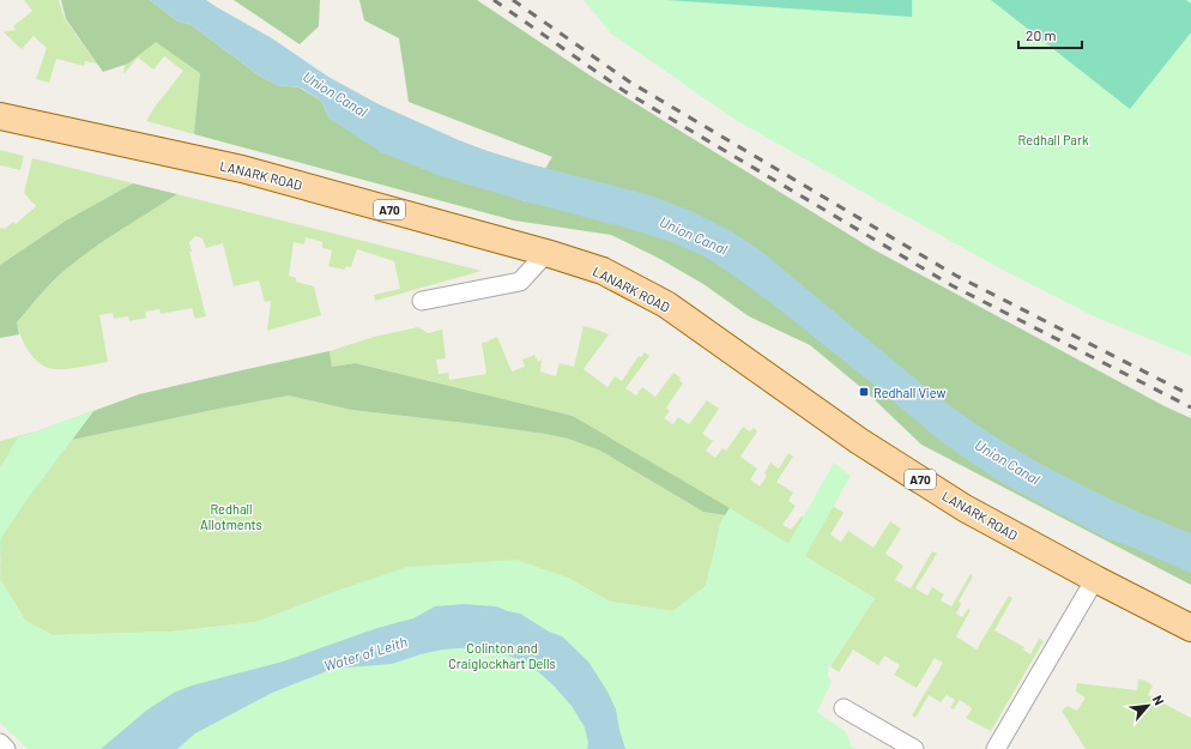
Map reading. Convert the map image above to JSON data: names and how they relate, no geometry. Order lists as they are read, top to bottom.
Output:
{
  "streets": {
    "main road": ["LANARK ROAD", "A70"]
  },
  "water": ["Union Canal", "Water of Leith"],
  "parks": ["Redhall Park", "Redhall Allotments", "Colinton and Craiglockhart Dells"],
  "places": {
    "transit": ["Redhall View"]
  },
  "scale_bar": "20 m",
  "north": "top right"
}
